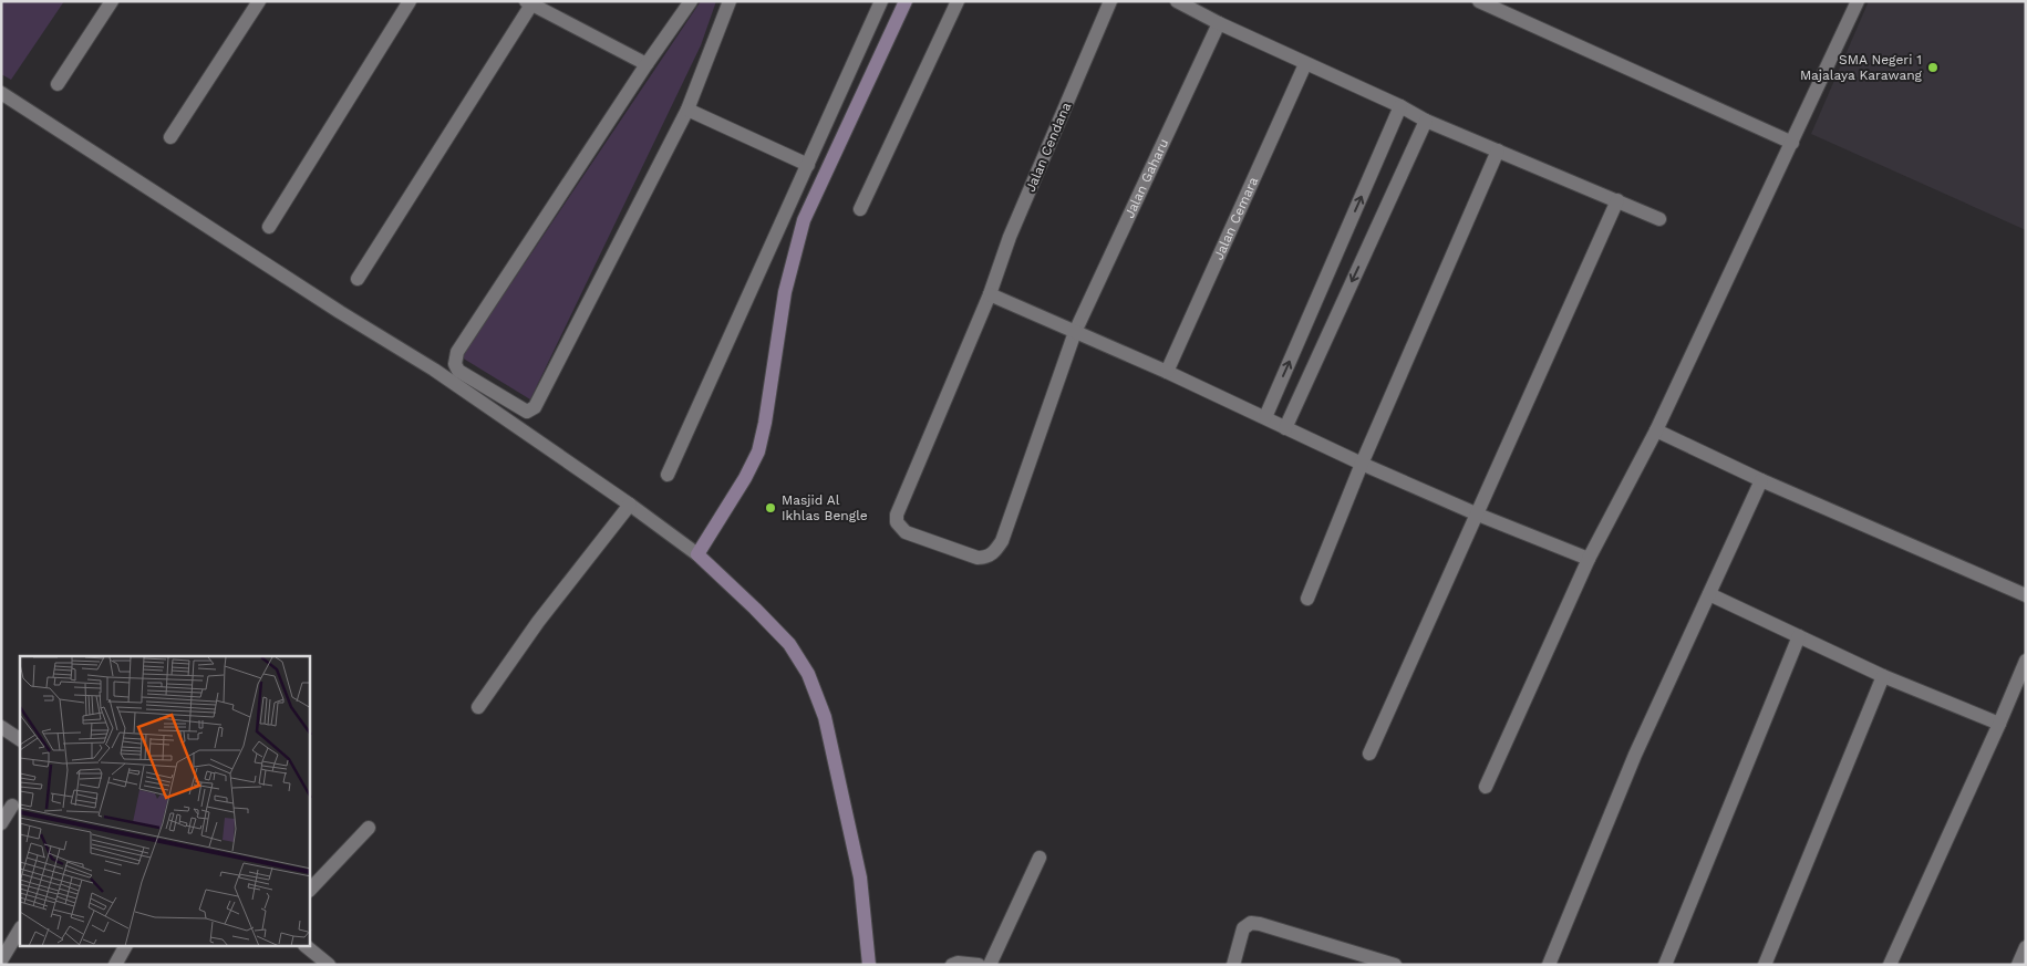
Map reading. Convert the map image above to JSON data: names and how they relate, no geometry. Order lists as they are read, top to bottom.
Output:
{
  "streets": {
    "street": ["Jalan Cendana", "Jalan Gaharu", "Jalan Cemara"]
  },
  "crossings": [
    ["Jalan Cendana", "Jalan Gaharu"]
  ],
  "places": ["SMA Negeri 1 Majalaya Karawang", "Masjid Al Ikhlas Bengle"]
}
